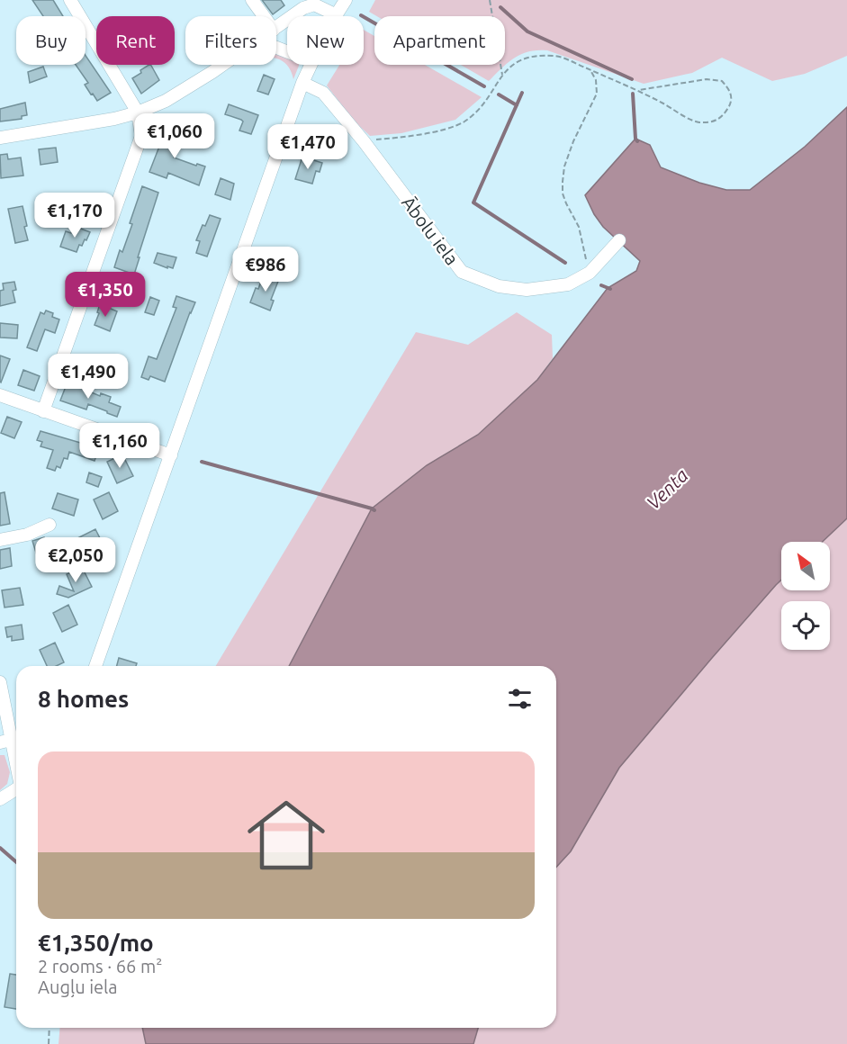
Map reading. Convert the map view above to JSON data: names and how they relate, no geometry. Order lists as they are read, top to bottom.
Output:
{
  "streets": {
    "street": ["Ābolu iela"]
  },
  "water": ["Venta"],
  "north": "top left",
  "page": {
    "chip": [
      "Buy",
      "Rent",
      "Filters",
      "New",
      "Apartment"
    ],
    "price": [
      "€1,060",
      "€1,470",
      "€1,170",
      "€986",
      "€1,350",
      "€1,490",
      "€1,160",
      "€2,050"
    ],
    "heading": "8 homes",
    "list": [
      {
        "name": "€1,350/mo",
        "note": "2 rooms · 66 m² · Augļu iela"
      }
    ]
  }
}
